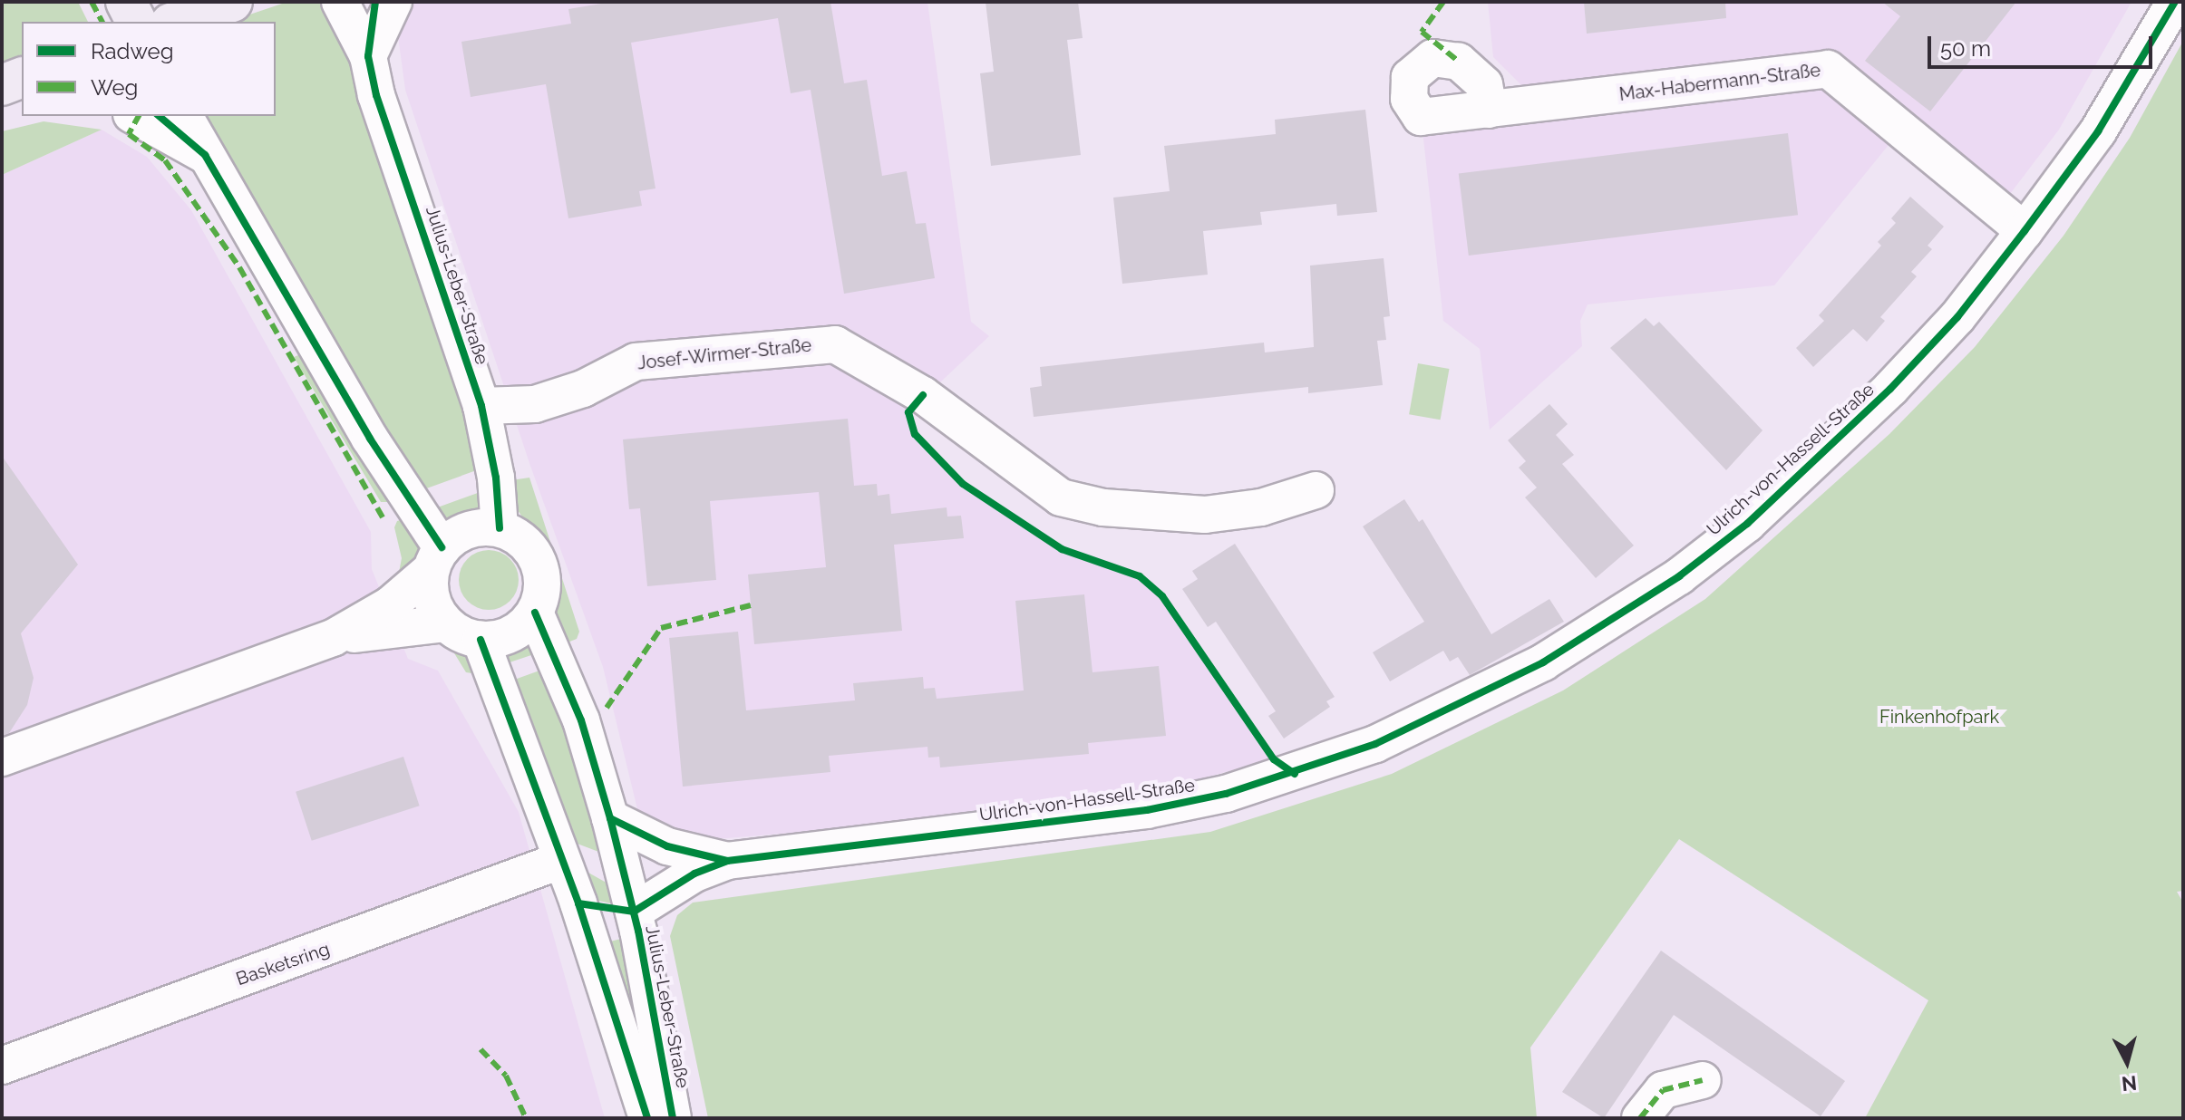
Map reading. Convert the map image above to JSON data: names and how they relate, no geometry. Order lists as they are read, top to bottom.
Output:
{
  "streets": {
    "street": [
      "Max-Habermann-Straße",
      "Julius-Leber-Straße",
      "Josef-Wirmer-Straße",
      "Ulrich-von-Hassell-Straße",
      "Basketsring"
    ]
  },
  "crossings": [
    ["Max-Habermann-Straße", "Ulrich-von-Hassell-Straße"],
    ["Julius-Leber-Straße", "Josef-Wirmer-Straße"],
    ["Julius-Leber-Straße", "Ulrich-von-Hassell-Straße"]
  ],
  "parks": ["Finkenhofpark"],
  "legend": ["Radweg", "Weg"],
  "scale_bar": "50 m",
  "north": "bottom"
}
